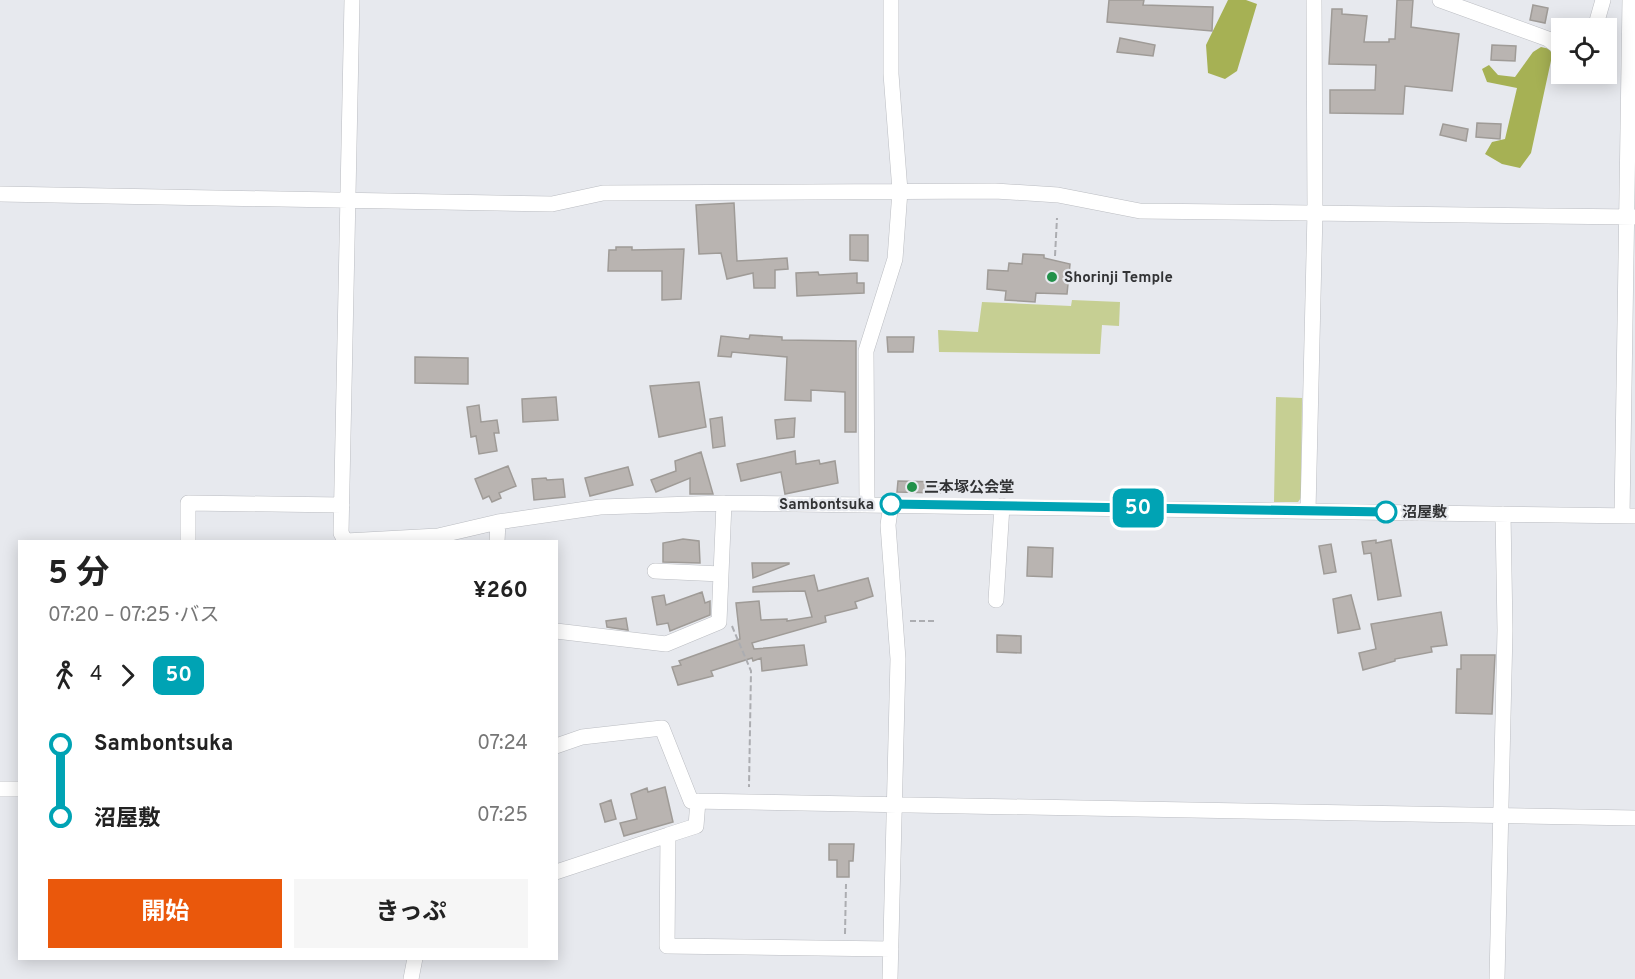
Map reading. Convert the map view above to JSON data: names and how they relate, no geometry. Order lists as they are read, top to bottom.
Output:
{
  "places": [
    "Shorinji Temple",
    "三本塚公会堂",
    "Sambontsuka",
    "沼屋敷"
  ],
  "lines": ["bus line 50"],
  "page": {
    "on_map": "50",
    "heading": ["5 分", "07:20 – 07:25 · バス", "¥260"],
    "legs": ["4", "50"],
    "list": [
      {
        "name": "Sambontsuka",
        "value": "07:24"
      },
      {
        "name": "沼屋敷",
        "value": "07:25"
      }
    ],
    "buttons": ["開始", "きっぷ"]
  }
}
